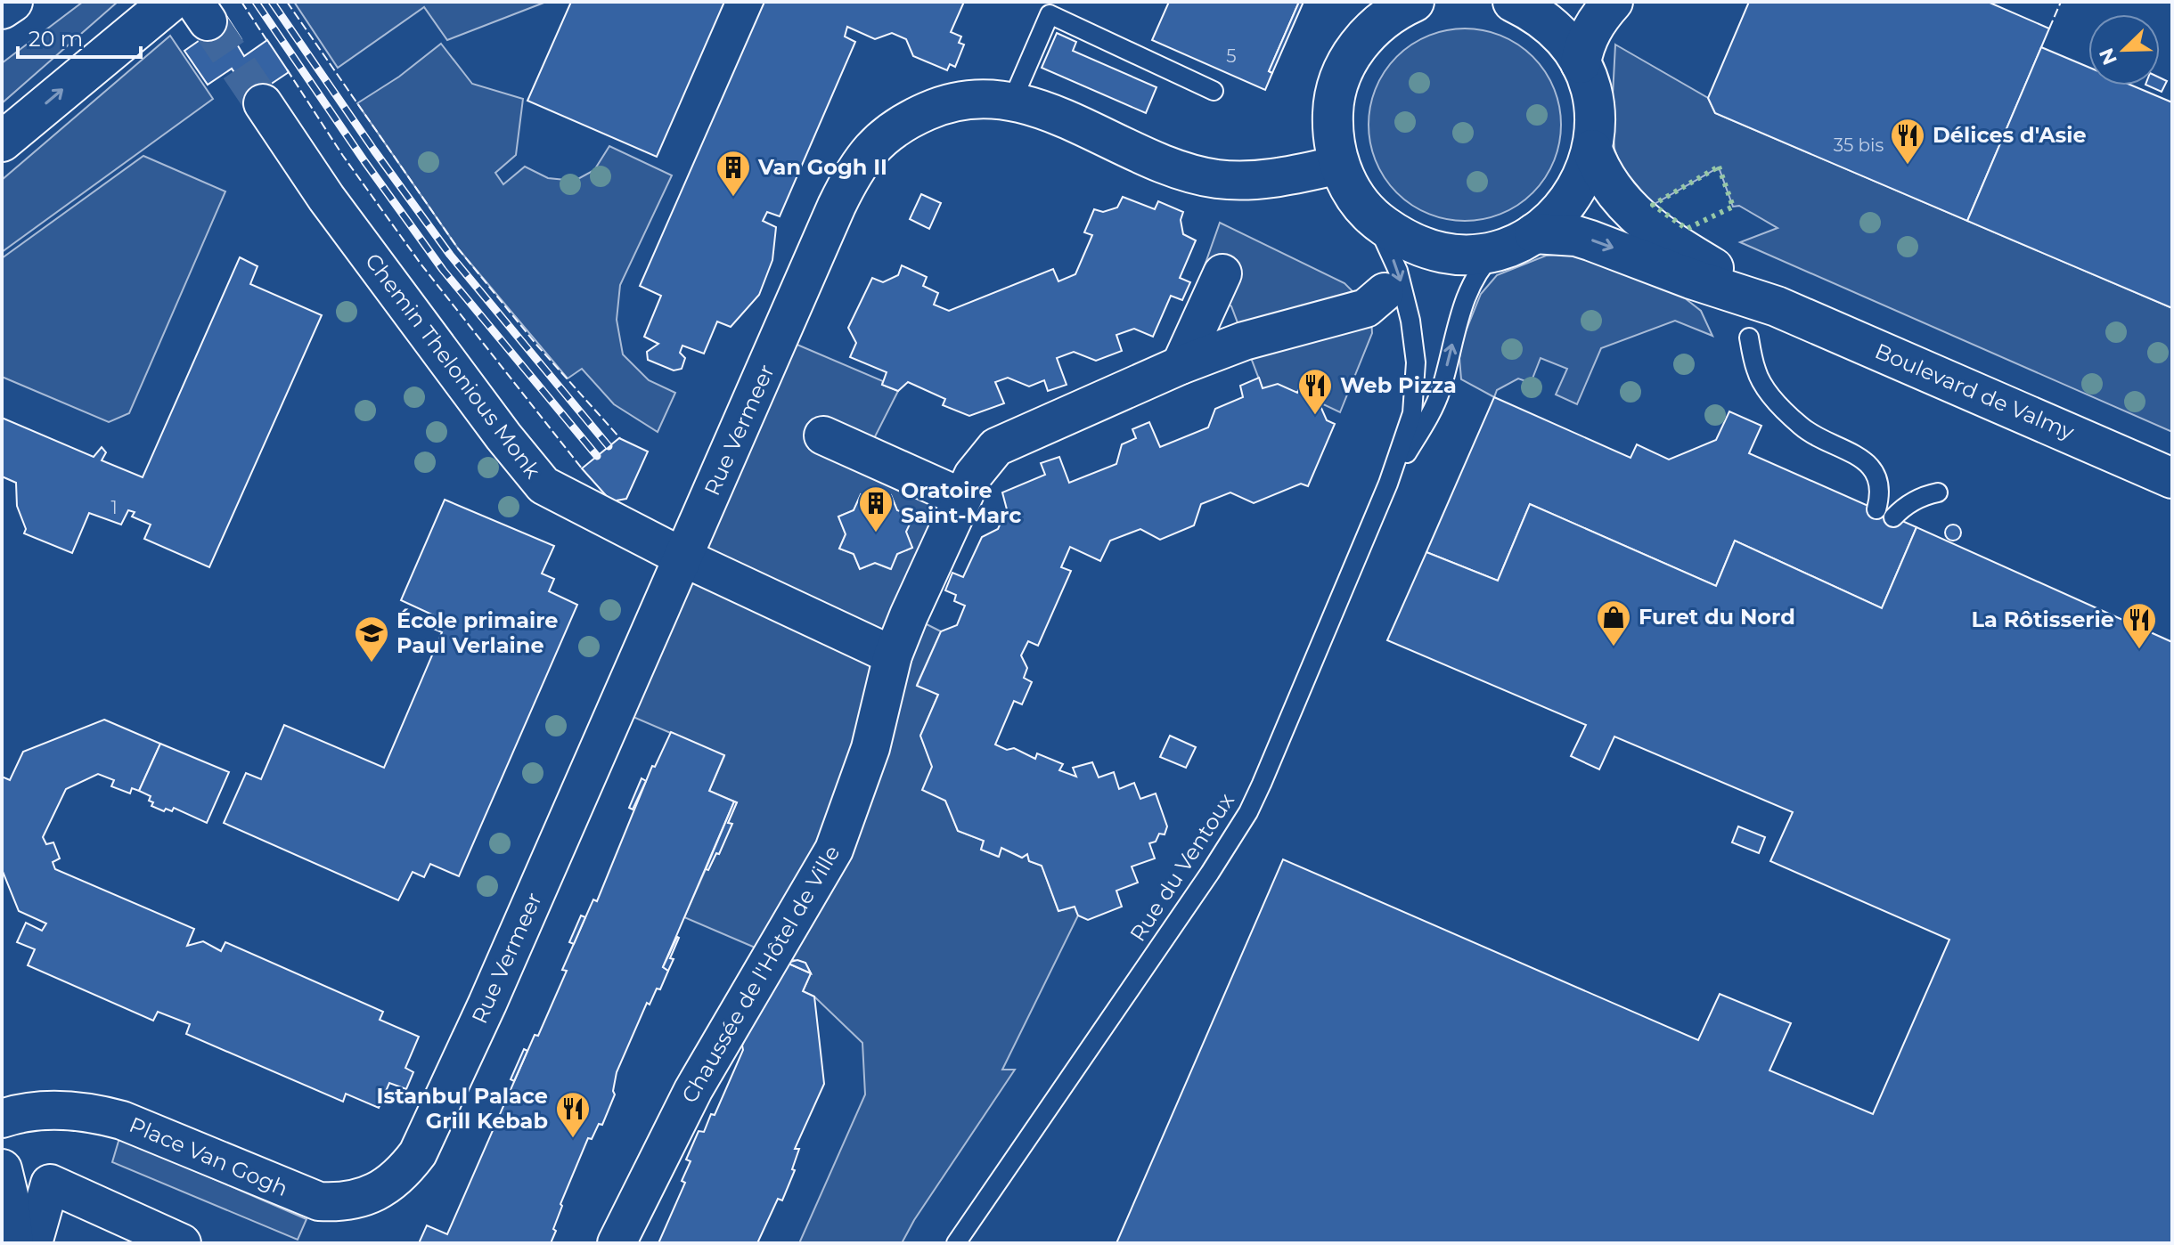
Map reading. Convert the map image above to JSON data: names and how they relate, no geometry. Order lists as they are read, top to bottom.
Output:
{
  "streets": {
    "main road": ["Boulevard de Valmy"],
    "street": [
      "Chemin Thelonious Monk",
      "Rue Vermeer",
      "Chaussée de l'Hôtel de Ville",
      "Place Van Gogh"
    ],
    "lane": ["Rue du Ventoux"]
  },
  "crossings": [
    ["Chemin Thelonious Monk", "Rue Vermeer"],
    ["Chemin Thelonious Monk", "Chaussée de l'Hôtel de Ville"],
    ["Rue Vermeer", "Place Van Gogh"]
  ],
  "places": {
    "restaurant": [
      "Délices d'Asie",
      "Web Pizza",
      "La Rôtisserie",
      "Istanbul Palace Grill Kebab"
    ],
    "building": ["Van Gogh II", "Oratoire Saint-Marc"],
    "shop": ["Furet du Nord"],
    "school or university": ["École primaire Paul Verlaine"]
  },
  "house_numbers": ["5", "35 bis", "1"],
  "scale_bar": "20 m",
  "north": "bottom left"
}
